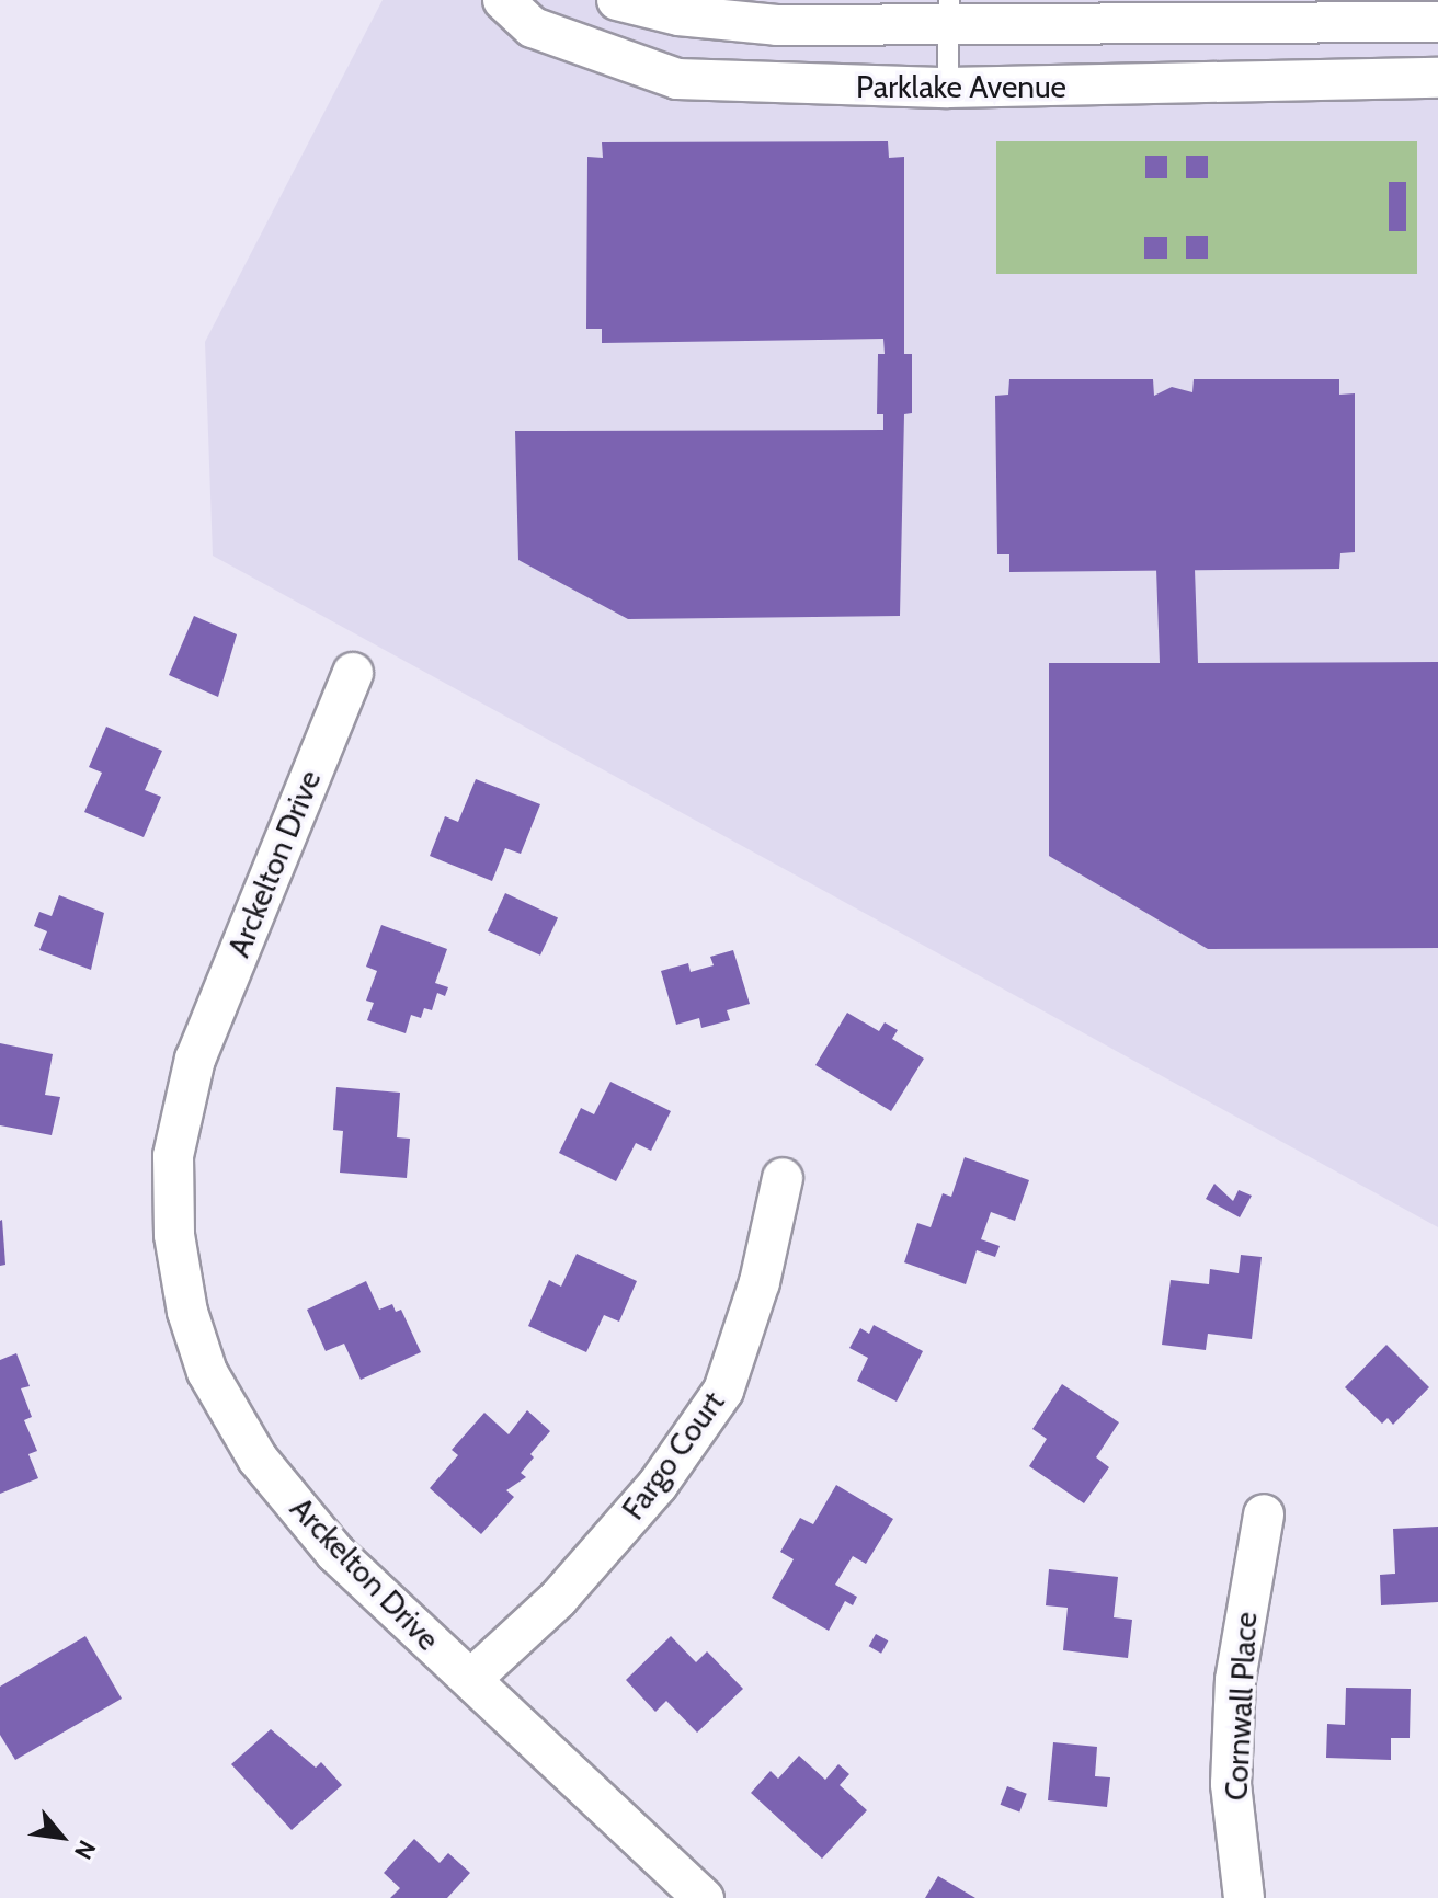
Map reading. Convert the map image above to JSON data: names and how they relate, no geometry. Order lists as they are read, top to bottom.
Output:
{
  "streets": {
    "street": [
      "Parklake Avenue",
      "Arckelton Drive",
      "Fargo Court",
      "Cornwall Place"
    ]
  },
  "crossings": [
    ["Arckelton Drive", "Fargo Court"]
  ],
  "north": "bottom right"
}
